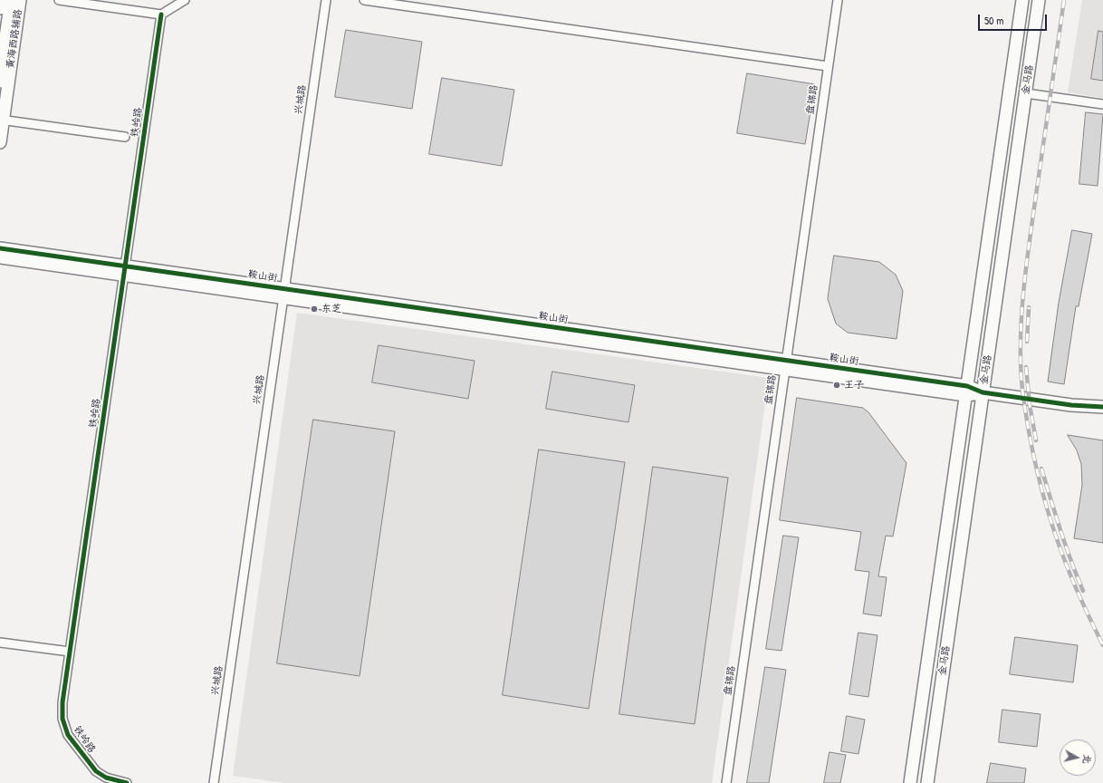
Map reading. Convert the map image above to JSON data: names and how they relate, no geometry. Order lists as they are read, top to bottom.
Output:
{
  "streets": {
    "main road": ["黄海西路辅路", "金马路", "鞍山街"],
    "street": ["兴城路", "盘锦路", "铁岭路"]
  },
  "crossings": [
    ["金马路", "鞍山街"],
    ["兴城路", "鞍山街"],
    ["盘锦路", "鞍山街"],
    ["铁岭路", "鞍山街"]
  ],
  "places": ["东芝", "王子"],
  "scale_bar": "50 m",
  "north": "right"
}
